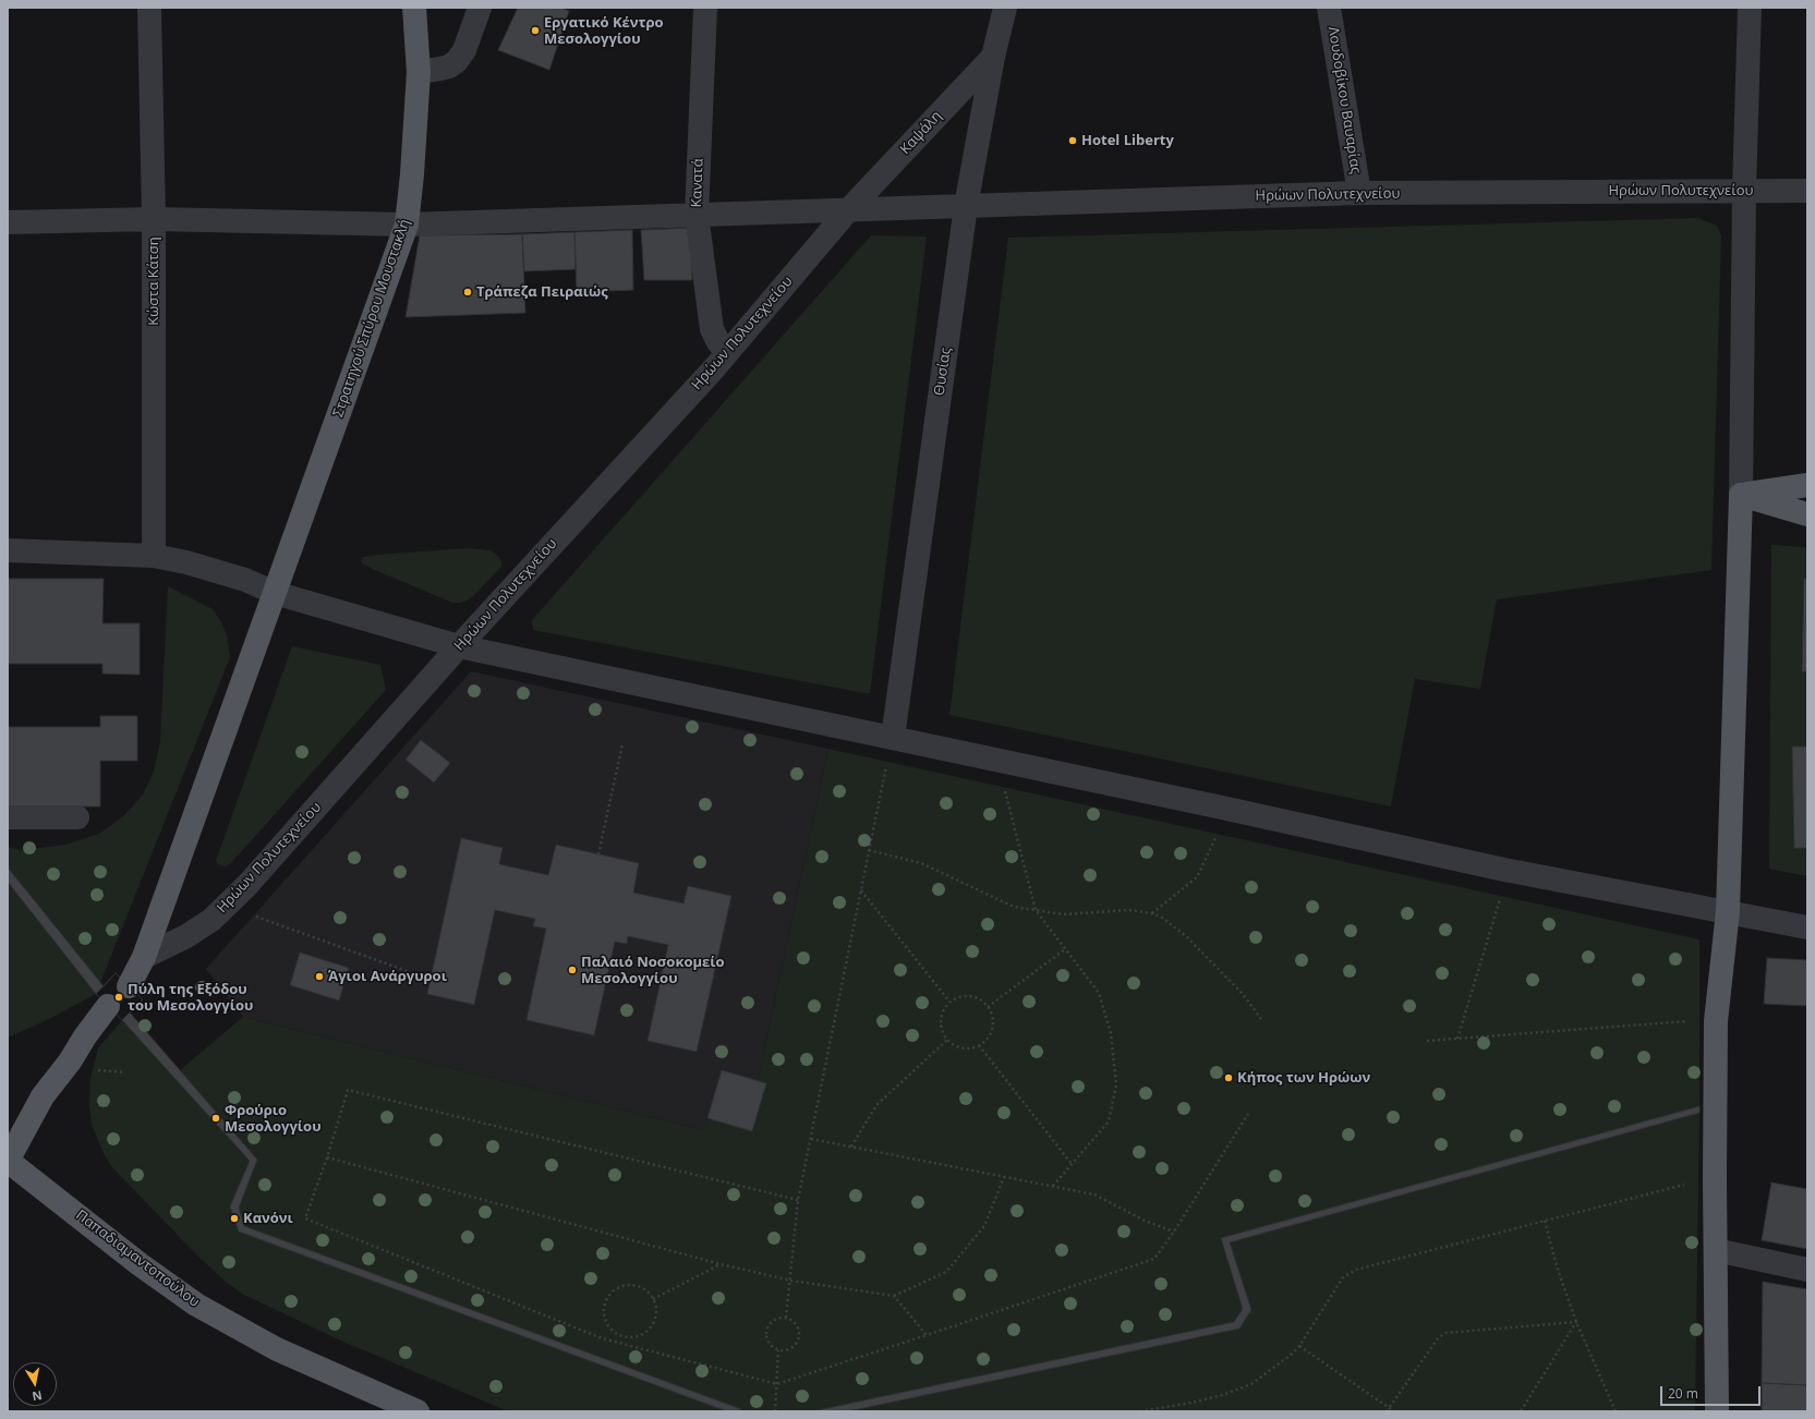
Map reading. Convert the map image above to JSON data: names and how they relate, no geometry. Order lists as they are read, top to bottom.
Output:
{
  "streets": {
    "main road": ["Στρατηγού Σπύρου Μουστακλή", "Παπαδιαμαντοπούλου"],
    "street": [
      "Λουδοβίκου Βαυαρίας",
      "Καψάλη",
      "Κανατά",
      "Ηρώων Πολυτεχνείου",
      "Κώστα Κάτση",
      "Θυσίας"
    ]
  },
  "crossings": [
    ["Λουδοβίκου Βαυαρίας", "Ηρώων Πολυτεχνείου"],
    ["Καψάλη", "Ηρώων Πολυτεχνείου"],
    ["Καψάλη", "Θυσίας"],
    ["Κανατά", "Ηρώων Πολυτεχνείου"],
    ["Ηρώων Πολυτεχνείου", "Κώστα Κάτση"],
    ["Ηρώων Πολυτεχνείου", "Στρατηγού Σπύρου Μουστακλή"],
    ["Ηρώων Πολυτεχνείου", "Θυσίας"]
  ],
  "places": [
    "Eργατικό Κέντρο Μεσολογγίου",
    "Hotel Liberty",
    "Τράπεζα Πειραιώς",
    "Παλαιό Νοσοκομείο Μεσολογγίου",
    "Άγιοι Ανάργυροι",
    "Πύλη της Εξόδου του Μεσολογγίου",
    "Κήπος των Ηρώων",
    "Φρούριο Μεσολογγίου",
    "Κανόνι"
  ],
  "scale_bar": "20 m",
  "north": "bottom"
}
